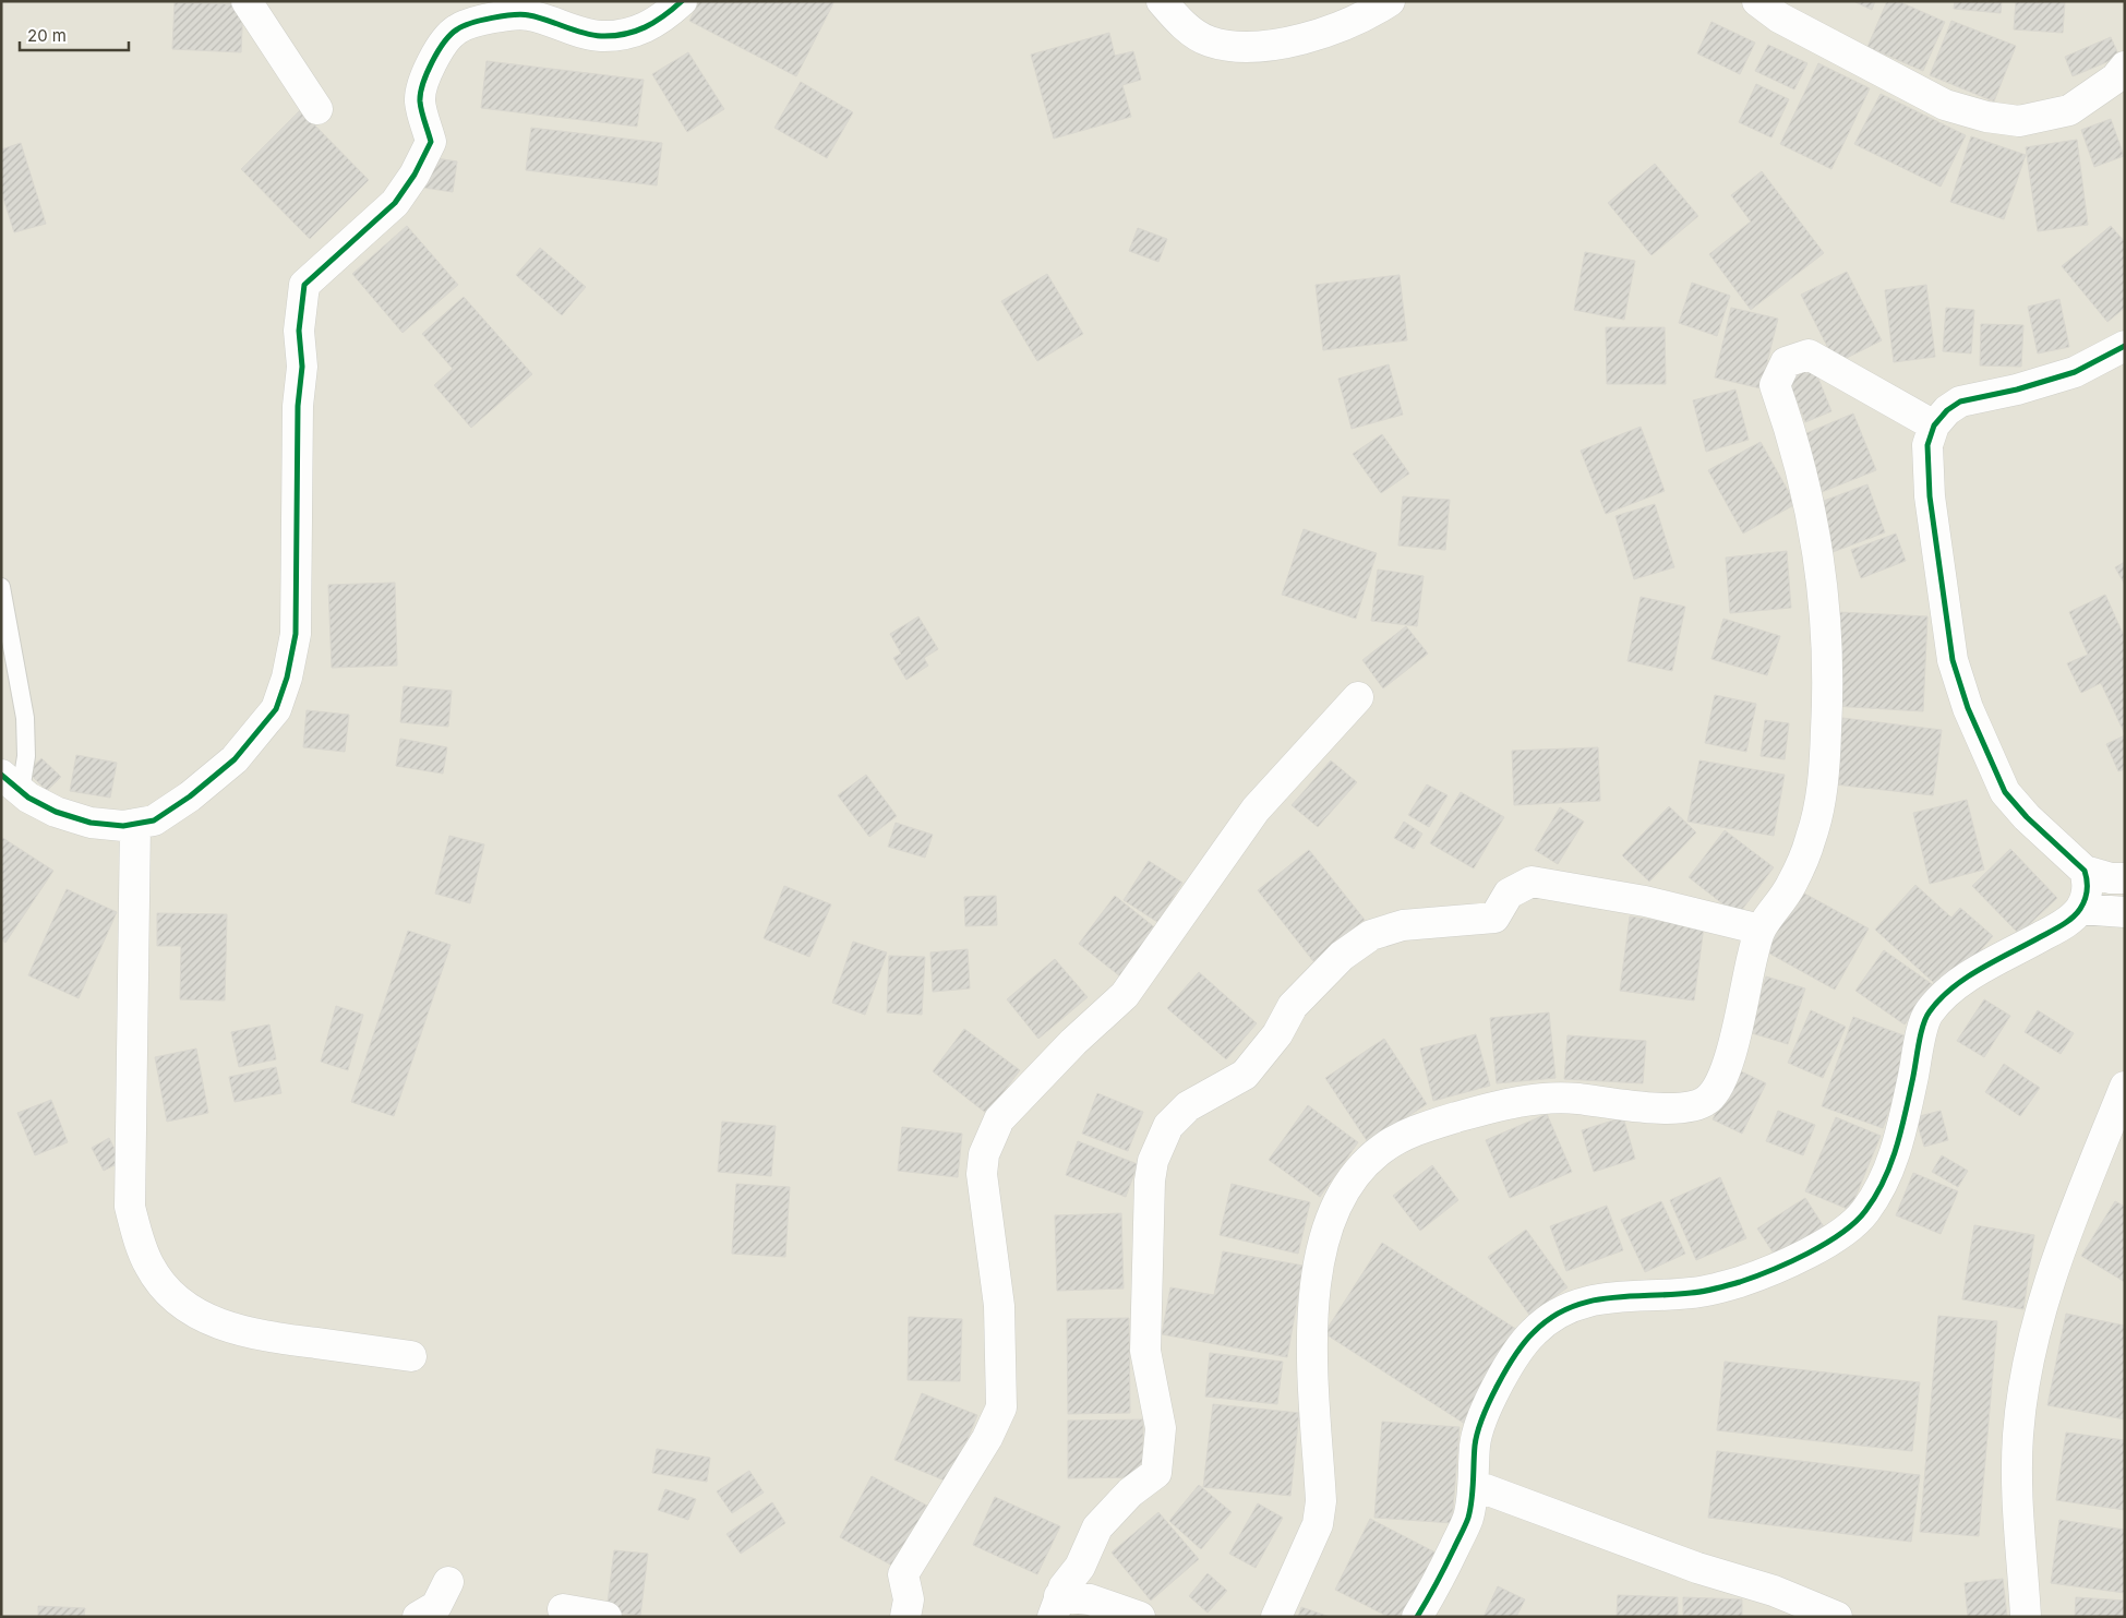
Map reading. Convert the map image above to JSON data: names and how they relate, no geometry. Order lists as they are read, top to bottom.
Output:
{
  "scale_bar": "20 m"
}
